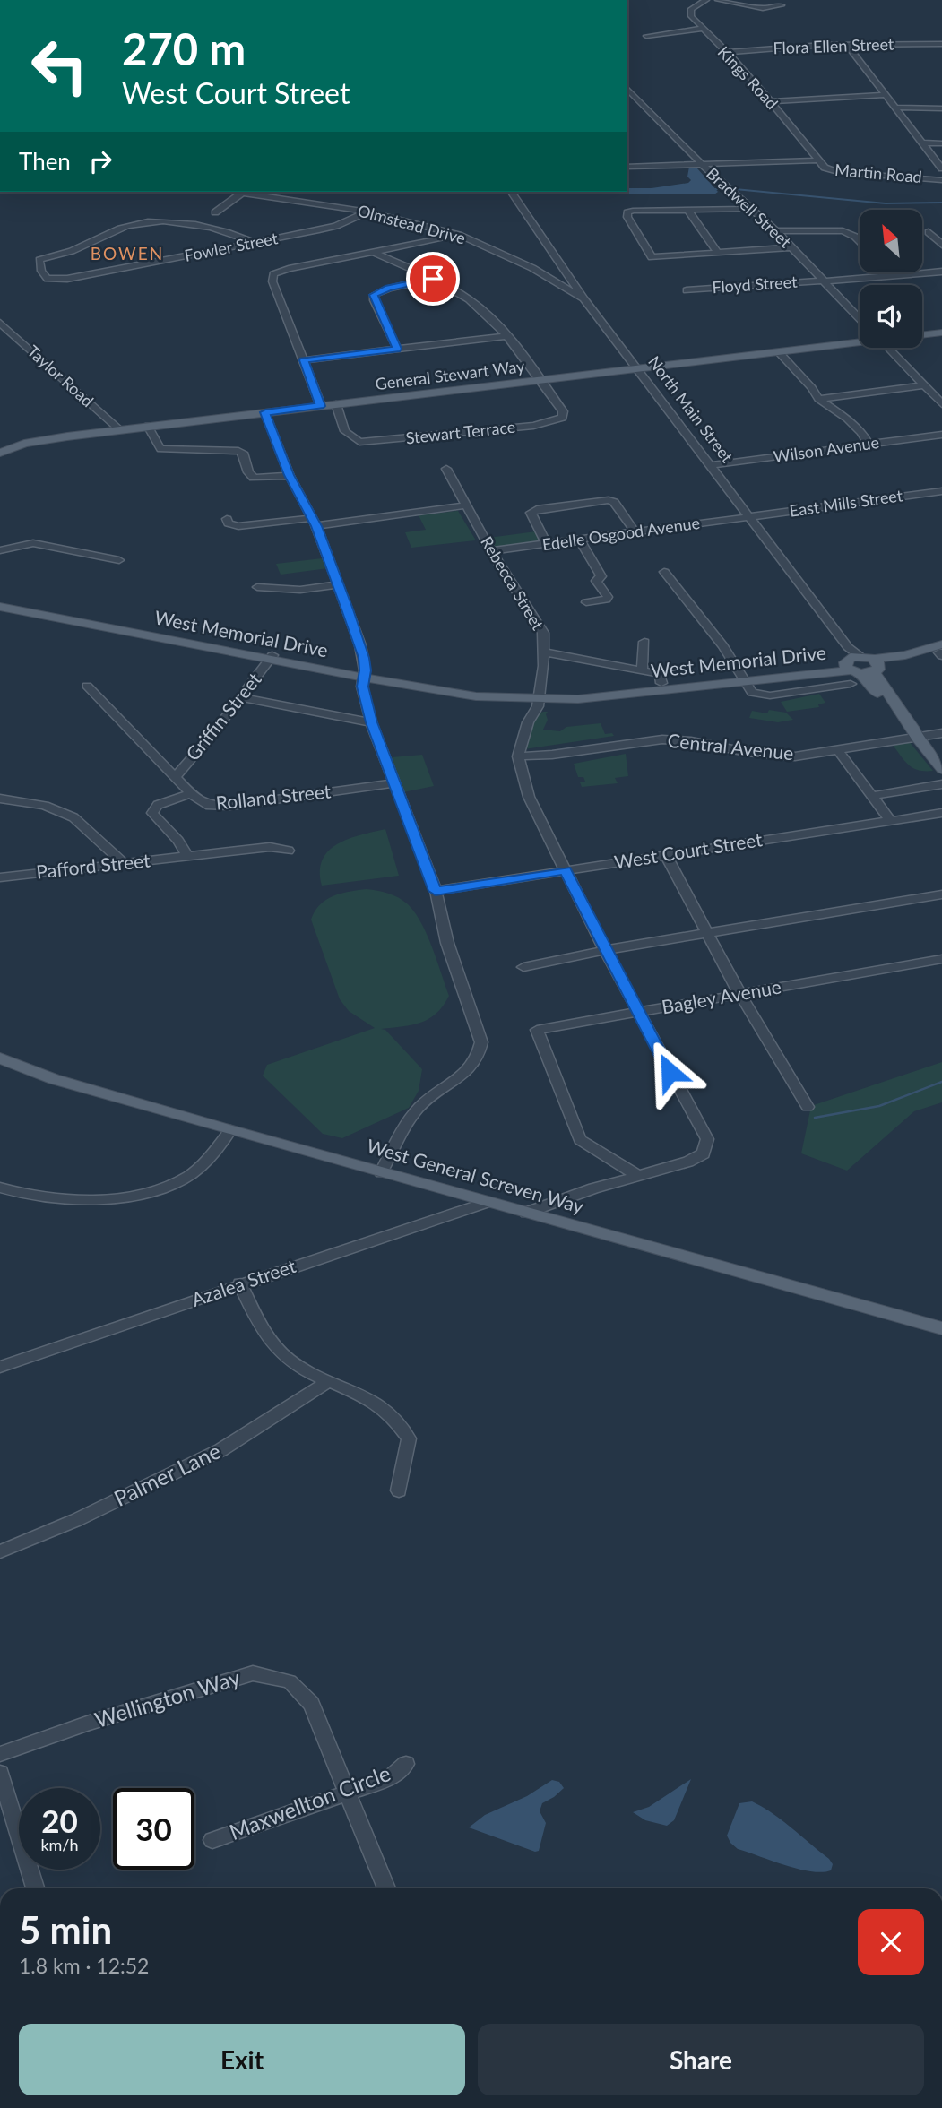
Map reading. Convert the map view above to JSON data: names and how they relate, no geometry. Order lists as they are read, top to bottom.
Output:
{
  "streets": {
    "main road": [
      "General Stewart Way",
      "North Main Street",
      "West Memorial Drive",
      "West General Screven Way"
    ],
    "street": [
      "Flora Ellen Street",
      "Kings Road",
      "Martin Road",
      "Bradwell Street",
      "Olmstead Drive",
      "Fowler Street",
      "Floyd Street",
      "Taylor Road",
      "Stewart Terrace",
      "Wilson Avenue",
      "East Mills Street",
      "Edelle Osgood Avenue",
      "Rebecca Street",
      "Griffin Street",
      "Central Avenue",
      "Rolland Street",
      "West Court Street",
      "Pafford Street",
      "Bagley Avenue",
      "Azalea Street",
      "Palmer Lane",
      "Wellington Way",
      "Maxwellton Circle"
    ]
  },
  "crossings": [
    ["Flora Ellen Street", "Kings Road"],
    ["Kings Road", "Martin Road"],
    ["Bradwell Street", "Floyd Street"],
    ["Olmstead Drive", "Fowler Street"],
    ["Olmstead Drive", "North Main Street"],
    ["General Stewart Way", "Taylor Road"],
    ["General Stewart Way", "North Main Street"],
    ["General Stewart Way", "Stewart Terrace"],
    ["North Main Street", "Wilson Avenue"],
    ["North Main Street", "East Mills Street"],
    ["North Main Street", "Edelle Osgood Avenue"],
    ["North Main Street", "West Memorial Drive"],
    ["North Main Street", "Central Avenue"],
    ["East Mills Street", "Edelle Osgood Avenue"],
    ["Edelle Osgood Avenue", "Rebecca Street"],
    ["Rebecca Street", "West Memorial Drive"],
    ["West Memorial Drive", "Griffin Street"],
    ["Griffin Street", "Rolland Street"],
    ["Rolland Street", "Pafford Street"],
    ["West General Screven Way", "Azalea Street"],
    ["Wellington Way", "Maxwellton Circle"]
  ],
  "districts": ["BOWEN"],
  "north": "top left",
  "page": {
    "turn": ["270 m", "West Court Street"],
    "then": "Then",
    "speed": "20 km/h",
    "limit": "30",
    "heading": ["5 min", "1.8 km · 12:52"],
    "buttons": ["Exit", "Share"]
  }
}
